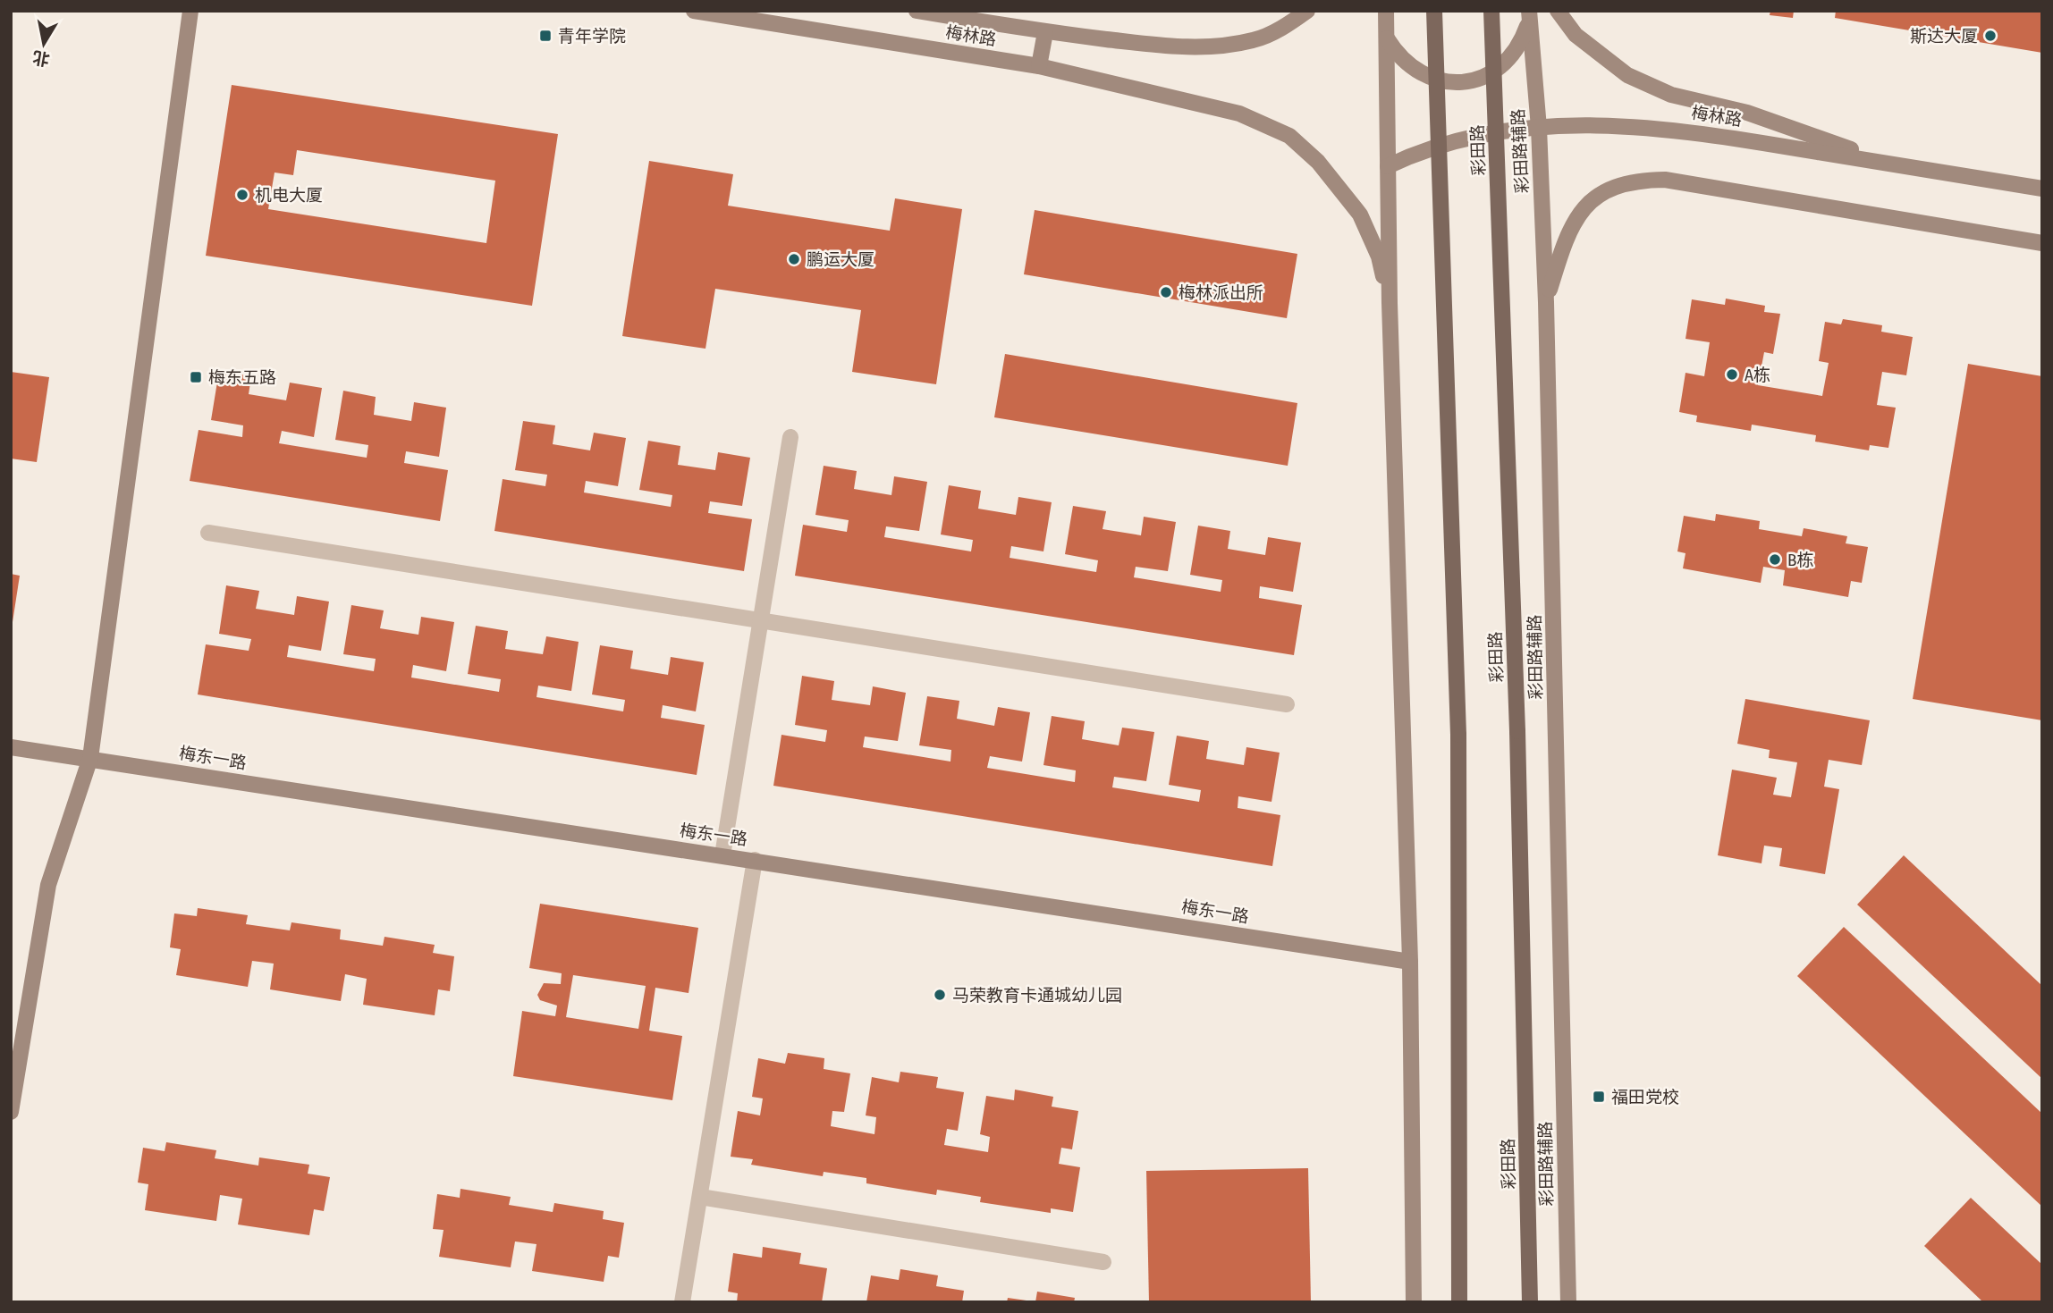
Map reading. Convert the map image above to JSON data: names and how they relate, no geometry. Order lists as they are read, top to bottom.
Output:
{
  "streets": {
    "main road": [
      "梅林路",
      "彩田路",
      "彩田路辅路",
      "梅东一路"
    ]
  },
  "crossings": [
    ["梅林路", "彩田路辅路"]
  ],
  "places": {
    "transit": ["青年学院", "梅东五路", "福田党校"],
    "other": [
      "斯达大厦",
      "机电大厦",
      "鹏运大厦",
      "梅林派出所",
      "A栋",
      "B栋",
      "马荣教育卡通城幼儿园"
    ]
  },
  "north": "bottom"
}
